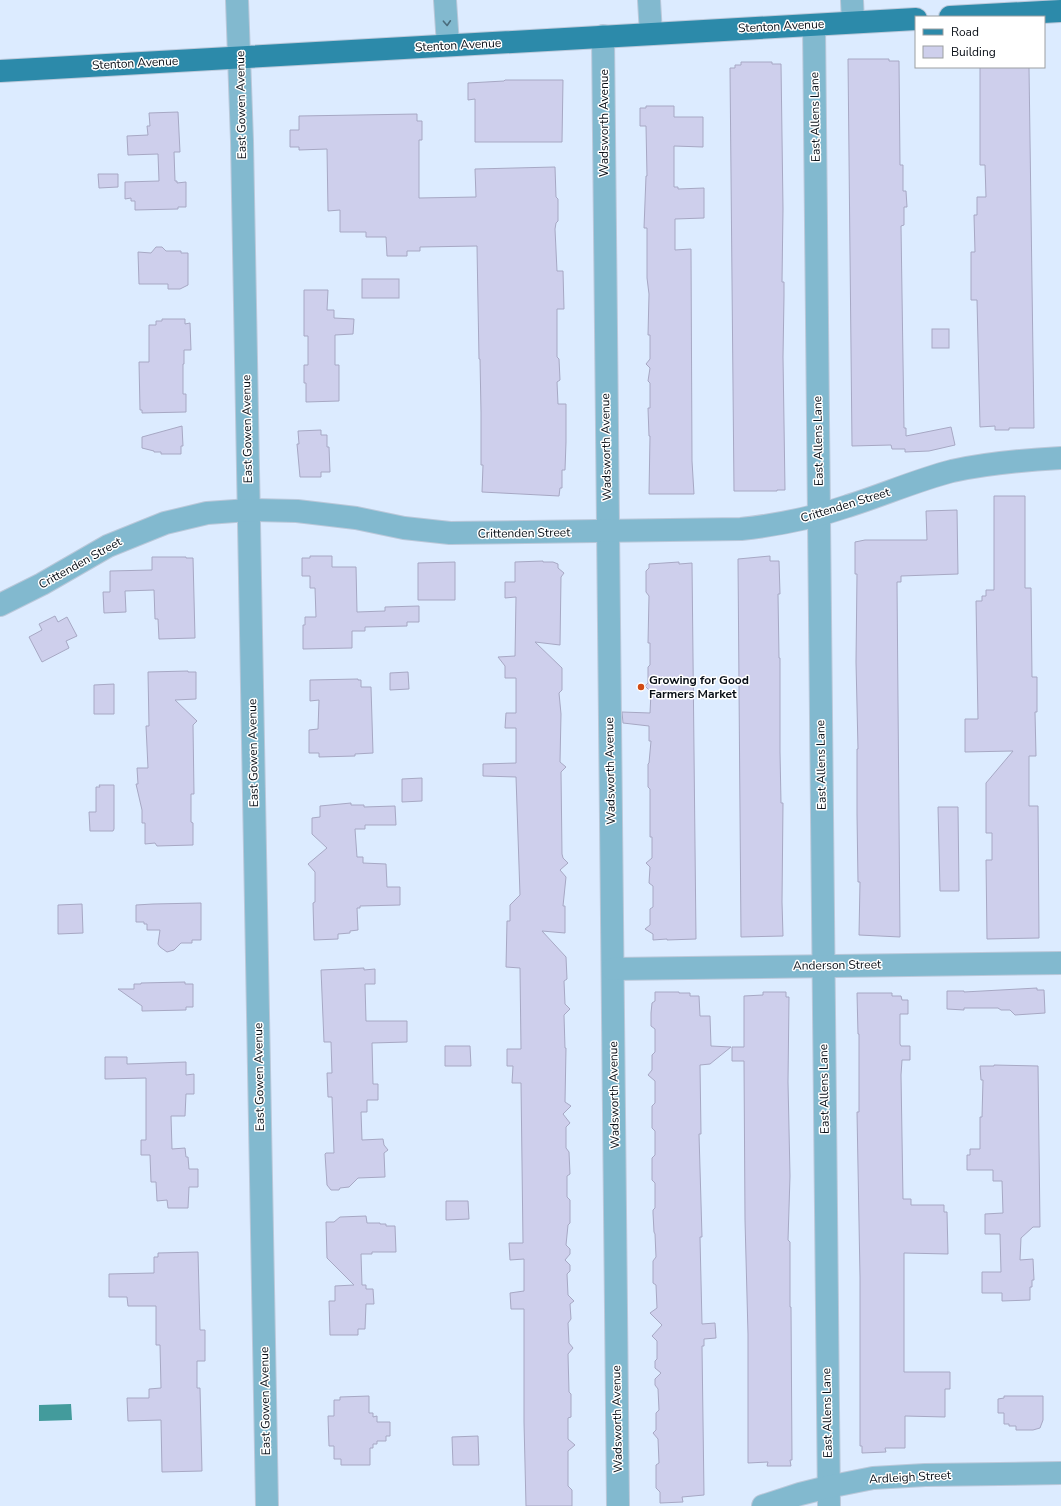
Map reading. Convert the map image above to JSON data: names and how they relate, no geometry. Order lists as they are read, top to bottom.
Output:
{
  "streets": {
    "main road": ["Stenton Avenue"],
    "street": [
      "East Gowen Avenue",
      "East Allens Lane",
      "Wadsworth Avenue",
      "Crittenden Street",
      "Anderson Street",
      "Ardleigh Street"
    ]
  },
  "crossings": [
    ["Stenton Avenue", "East Gowen Avenue"],
    ["Stenton Avenue", "East Allens Lane"],
    ["Stenton Avenue", "Wadsworth Avenue"],
    ["East Gowen Avenue", "Crittenden Street"],
    ["East Allens Lane", "Crittenden Street"],
    ["East Allens Lane", "Anderson Street"],
    ["East Allens Lane", "Ardleigh Street"],
    ["Wadsworth Avenue", "Crittenden Street"],
    ["Wadsworth Avenue", "Anderson Street"]
  ],
  "places": ["Growing for Good Farmers Market"],
  "legend": ["Road", "Building"]
}
